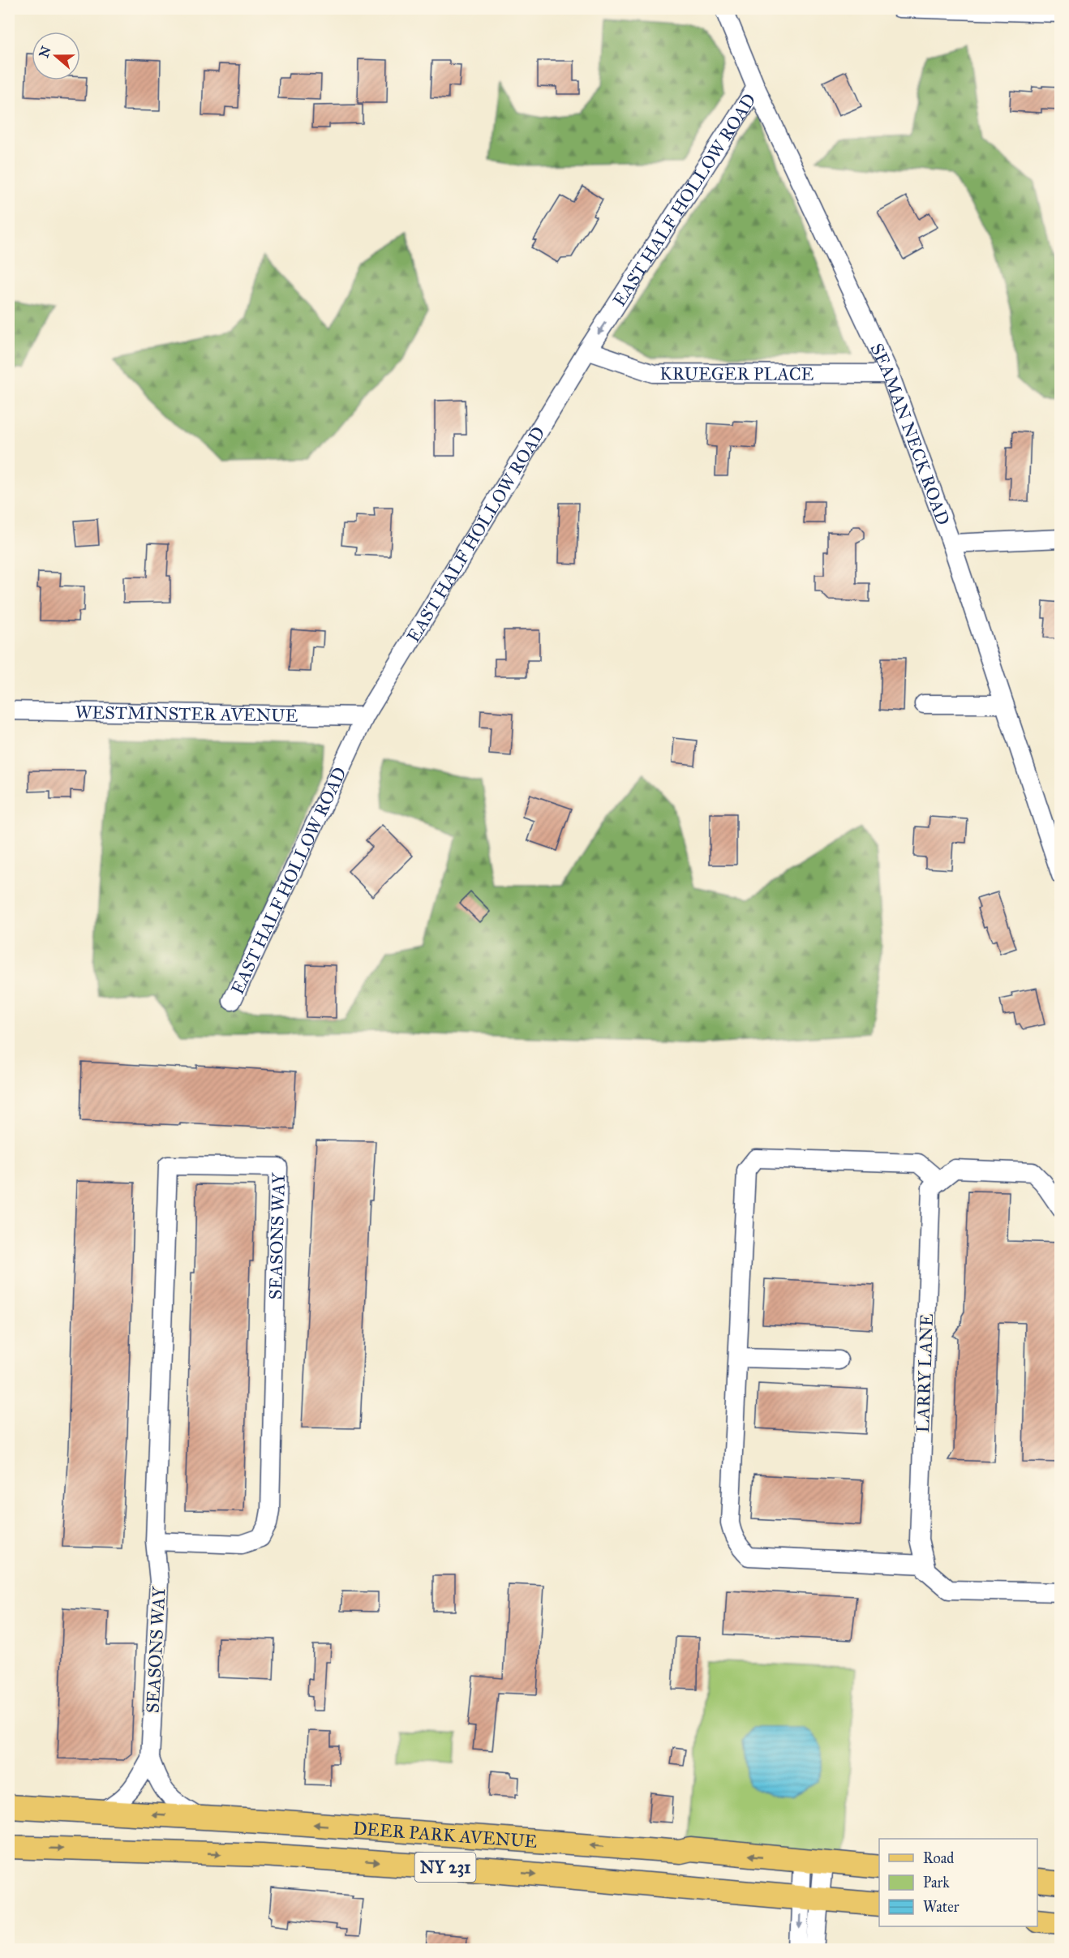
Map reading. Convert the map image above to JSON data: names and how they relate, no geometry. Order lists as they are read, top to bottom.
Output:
{
  "streets": {
    "main road": ["DEER PARK AVENUE", "NY 231"],
    "street": [
      "EAST HALF HOLLOW ROAD",
      "KRUEGER PLACE",
      "SEAMAN NECK ROAD",
      "WESTMINSTER AVENUE",
      "SEASONS WAY",
      "LARRY LANE"
    ]
  },
  "crossings": [
    ["EAST HALF HOLLOW ROAD", "KRUEGER PLACE"],
    ["EAST HALF HOLLOW ROAD", "SEAMAN NECK ROAD"],
    ["EAST HALF HOLLOW ROAD", "WESTMINSTER AVENUE"],
    ["KRUEGER PLACE", "SEAMAN NECK ROAD"]
  ],
  "legend": ["Road", "Park", "Water"],
  "north": "left"
}
